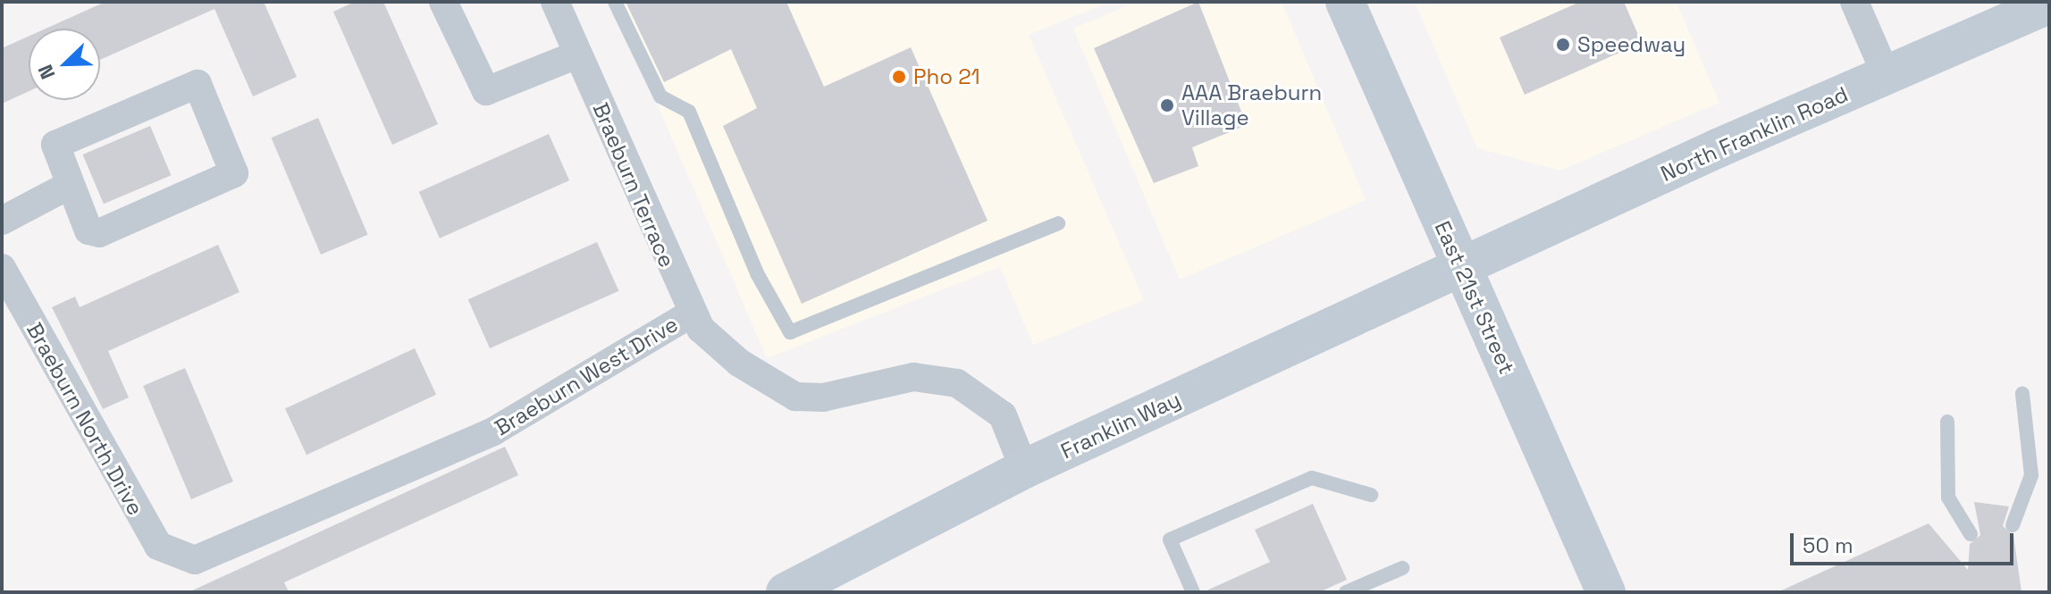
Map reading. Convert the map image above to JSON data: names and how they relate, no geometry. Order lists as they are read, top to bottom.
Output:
{
  "streets": {
    "main road": ["North Franklin Road", "East 21st Street", "Franklin Way"],
    "street": ["Braeburn Terrace", "Braeburn West Drive", "Braeburn North Drive"]
  },
  "crossings": [
    ["North Franklin Road", "East 21st Street"],
    ["North Franklin Road", "Franklin Way"],
    ["Braeburn Terrace", "Braeburn West Drive"],
    ["East 21st Street", "Franklin Way"],
    ["Braeburn West Drive", "Braeburn North Drive"],
    ["Braeburn West Drive", "Franklin Way"]
  ],
  "places": ["Speedway", "Pho 21", "AAA Braeburn Village"],
  "scale_bar": "50 m",
  "north": "bottom left"
}
